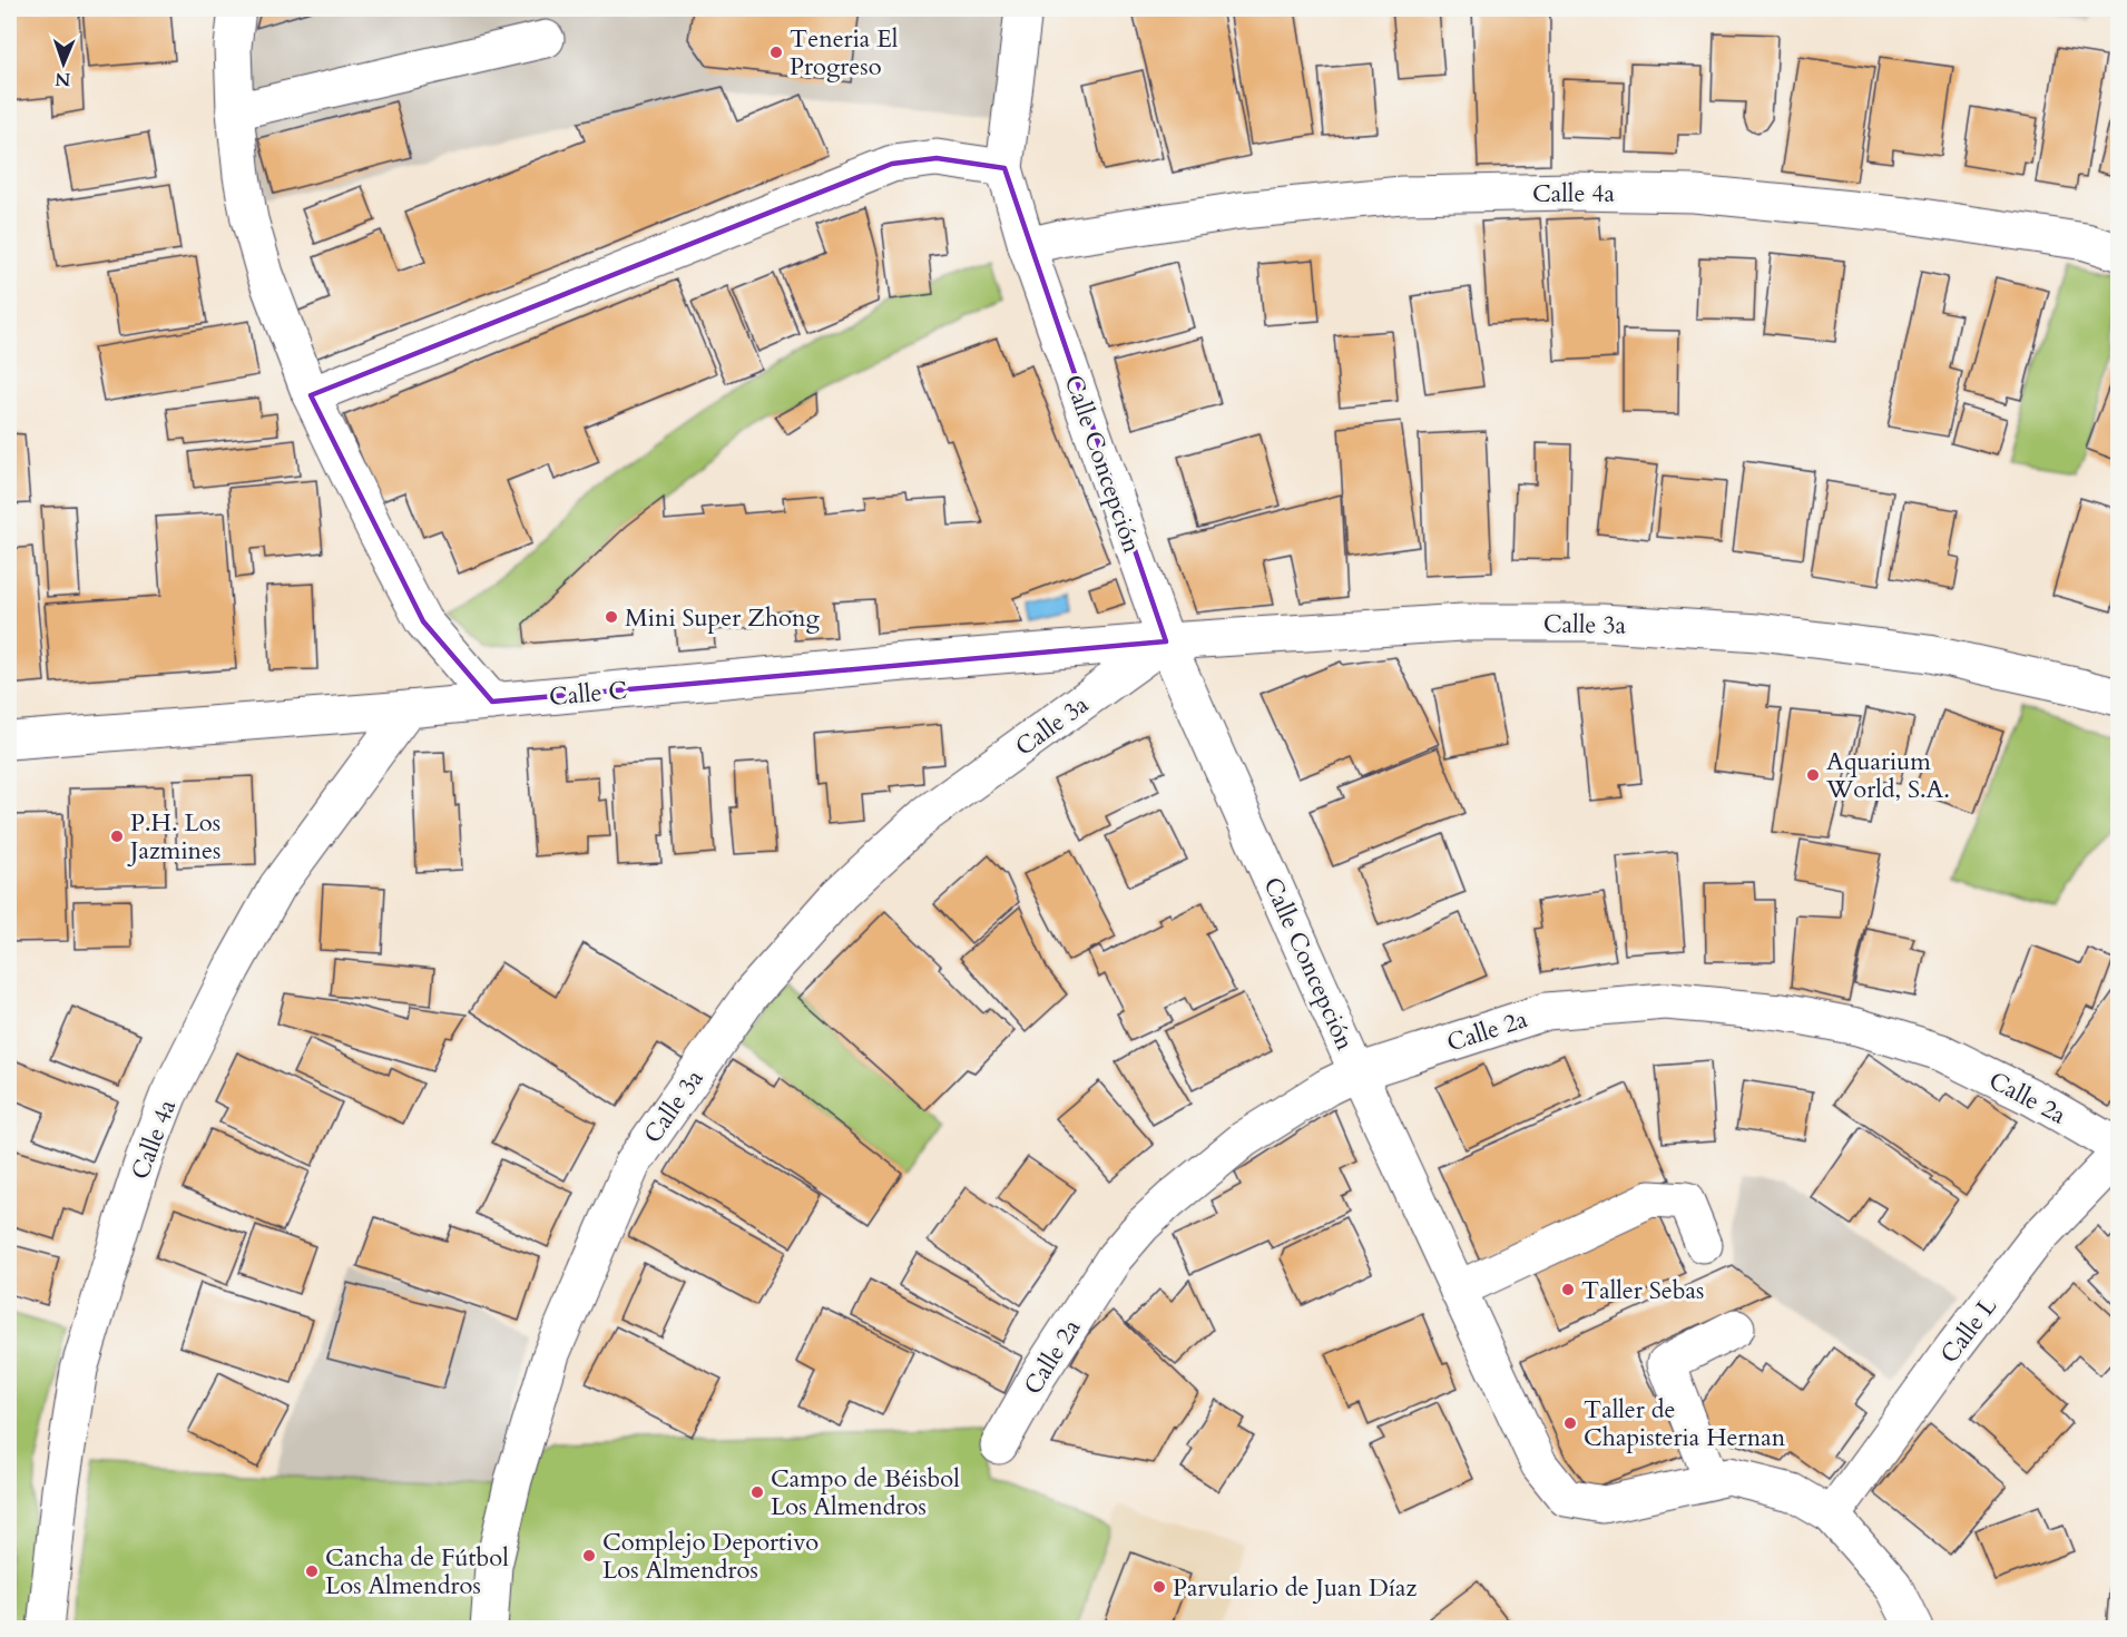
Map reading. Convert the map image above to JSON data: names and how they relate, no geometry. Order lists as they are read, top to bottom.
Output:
{
  "streets": {
    "street": [
      "Calle 4a",
      "Calle Concepción",
      "Calle 3a",
      "Calle C",
      "Calle 2a",
      "Calle L"
    ]
  },
  "crossings": [
    ["Calle 4a", "Calle Concepción"],
    ["Calle 4a", "Calle C"],
    ["Calle Concepción", "Calle 3a"],
    ["Calle Concepción", "Calle C"],
    ["Calle Concepción", "Calle 2a"],
    ["Calle Concepción", "Calle L"],
    ["Calle 3a", "Calle C"]
  ],
  "places": [
    "Teneria El Progreso",
    "Mini Super Zhong",
    "Aquarium World, S.A.",
    "P.H. Los Jazmines",
    "Taller Sebas",
    "Taller de Chapisteria Hernan",
    "Campo de Béisbol Los Almendros",
    "Complejo Deportivo Los Almendros",
    "Cancha de Fútbol Los Almendros",
    "Parvulario de Juan Díaz"
  ],
  "north": "bottom"
}
